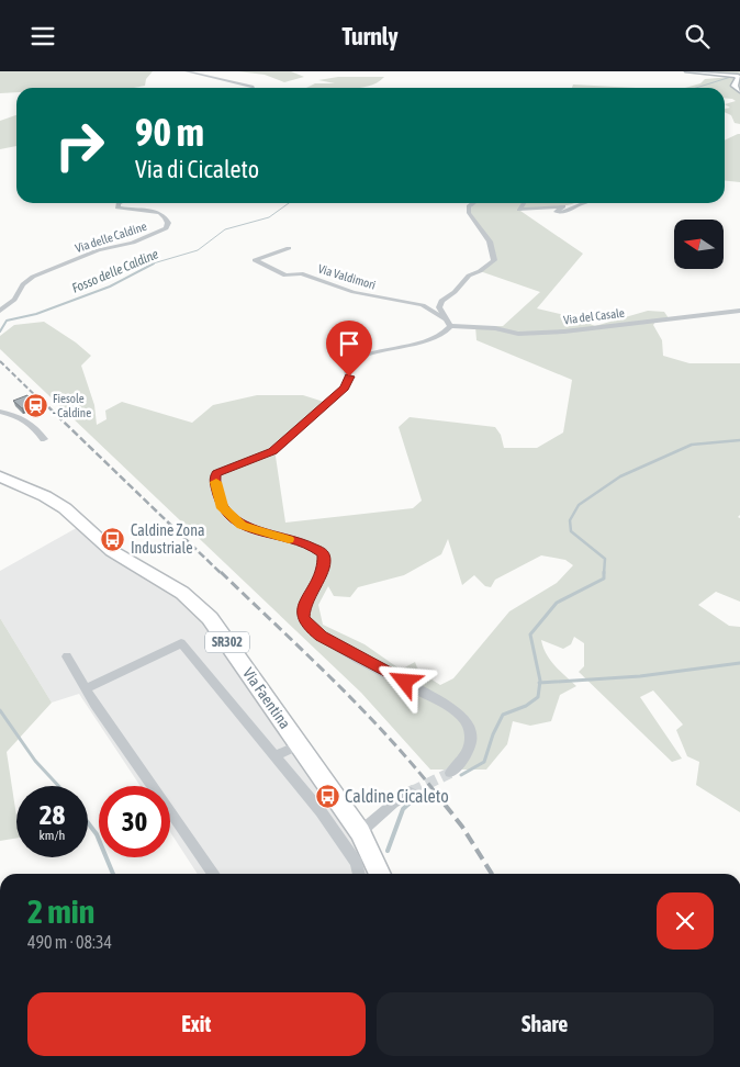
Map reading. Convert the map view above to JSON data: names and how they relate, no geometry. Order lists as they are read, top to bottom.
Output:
{
  "streets": {
    "main road": ["SR302", "Via Faentina"],
    "street": ["Via delle Caldine", "Via Valdimori", "Via del Casale"]
  },
  "crossings": [
    ["Via Valdimori", "Via del Casale"]
  ],
  "water": ["Fosso delle Caldine"],
  "places": {
    "station": ["Fiesole - Caldine"],
    "bus stop": ["Caldine Zona Industriale", "Caldine Cicaleto"]
  },
  "north": "left",
  "page": {
    "header": "Turnly",
    "turn": ["90 m", "Via di Cicaleto"],
    "speed": "28 km/h",
    "limit": "30",
    "heading": ["2 min", "490 m · 08:34"],
    "buttons": ["Exit", "Share"]
  }
}
